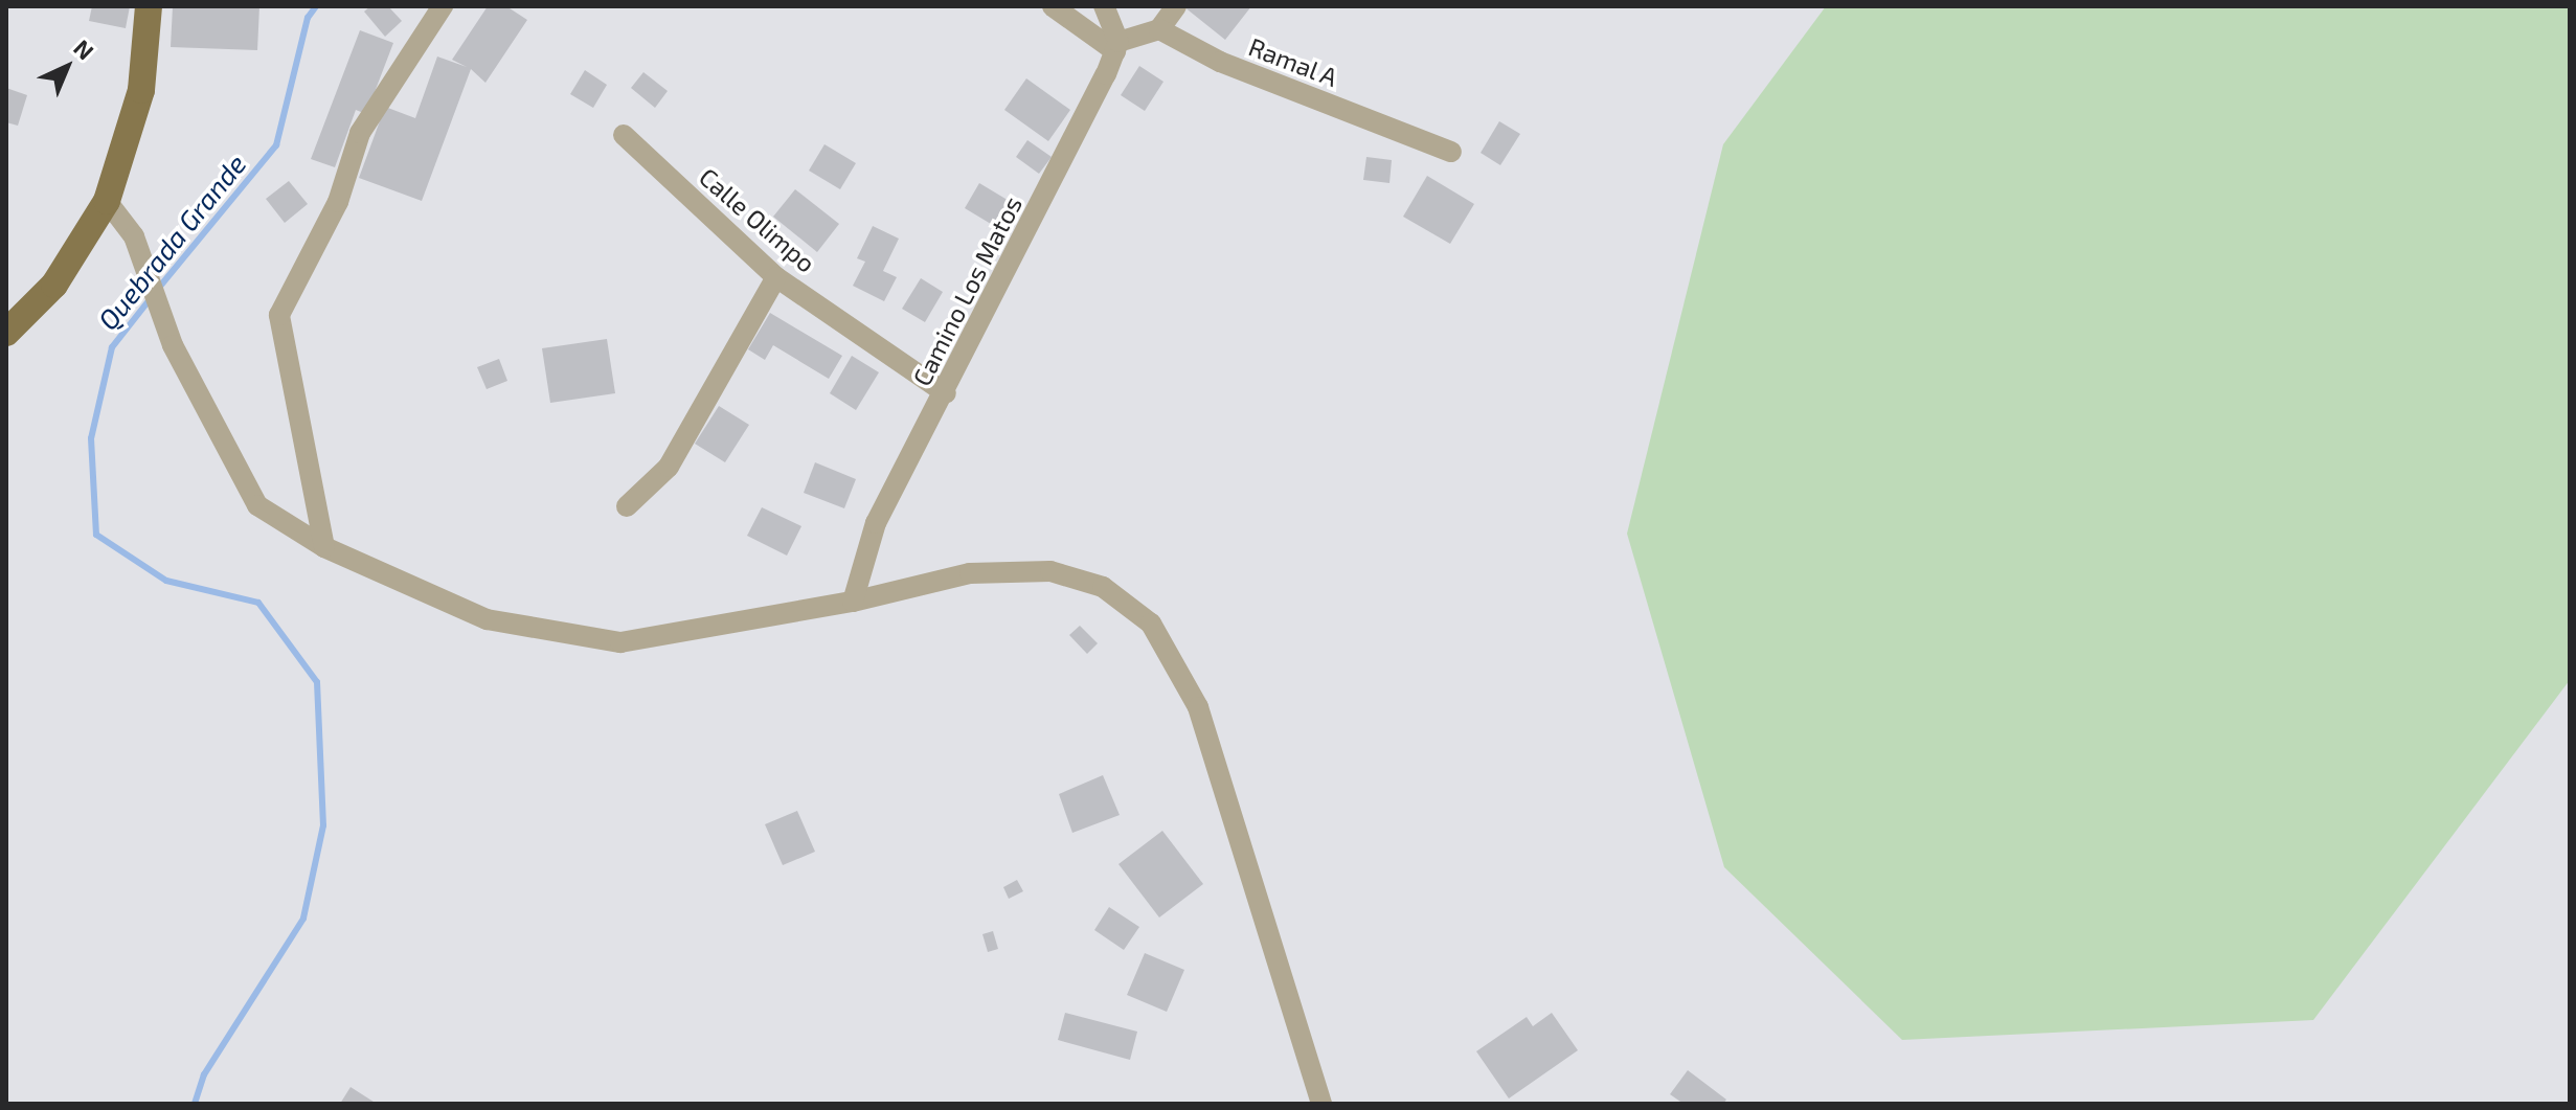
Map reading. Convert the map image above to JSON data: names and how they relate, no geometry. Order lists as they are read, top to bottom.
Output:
{
  "streets": {
    "street": ["Ramal A", "Calle Olimpo", "Camino Los Matos"]
  },
  "crossings": [
    ["Calle Olimpo", "Camino Los Matos"]
  ],
  "water": ["Quebrada Grande"],
  "north": "top right"
}
